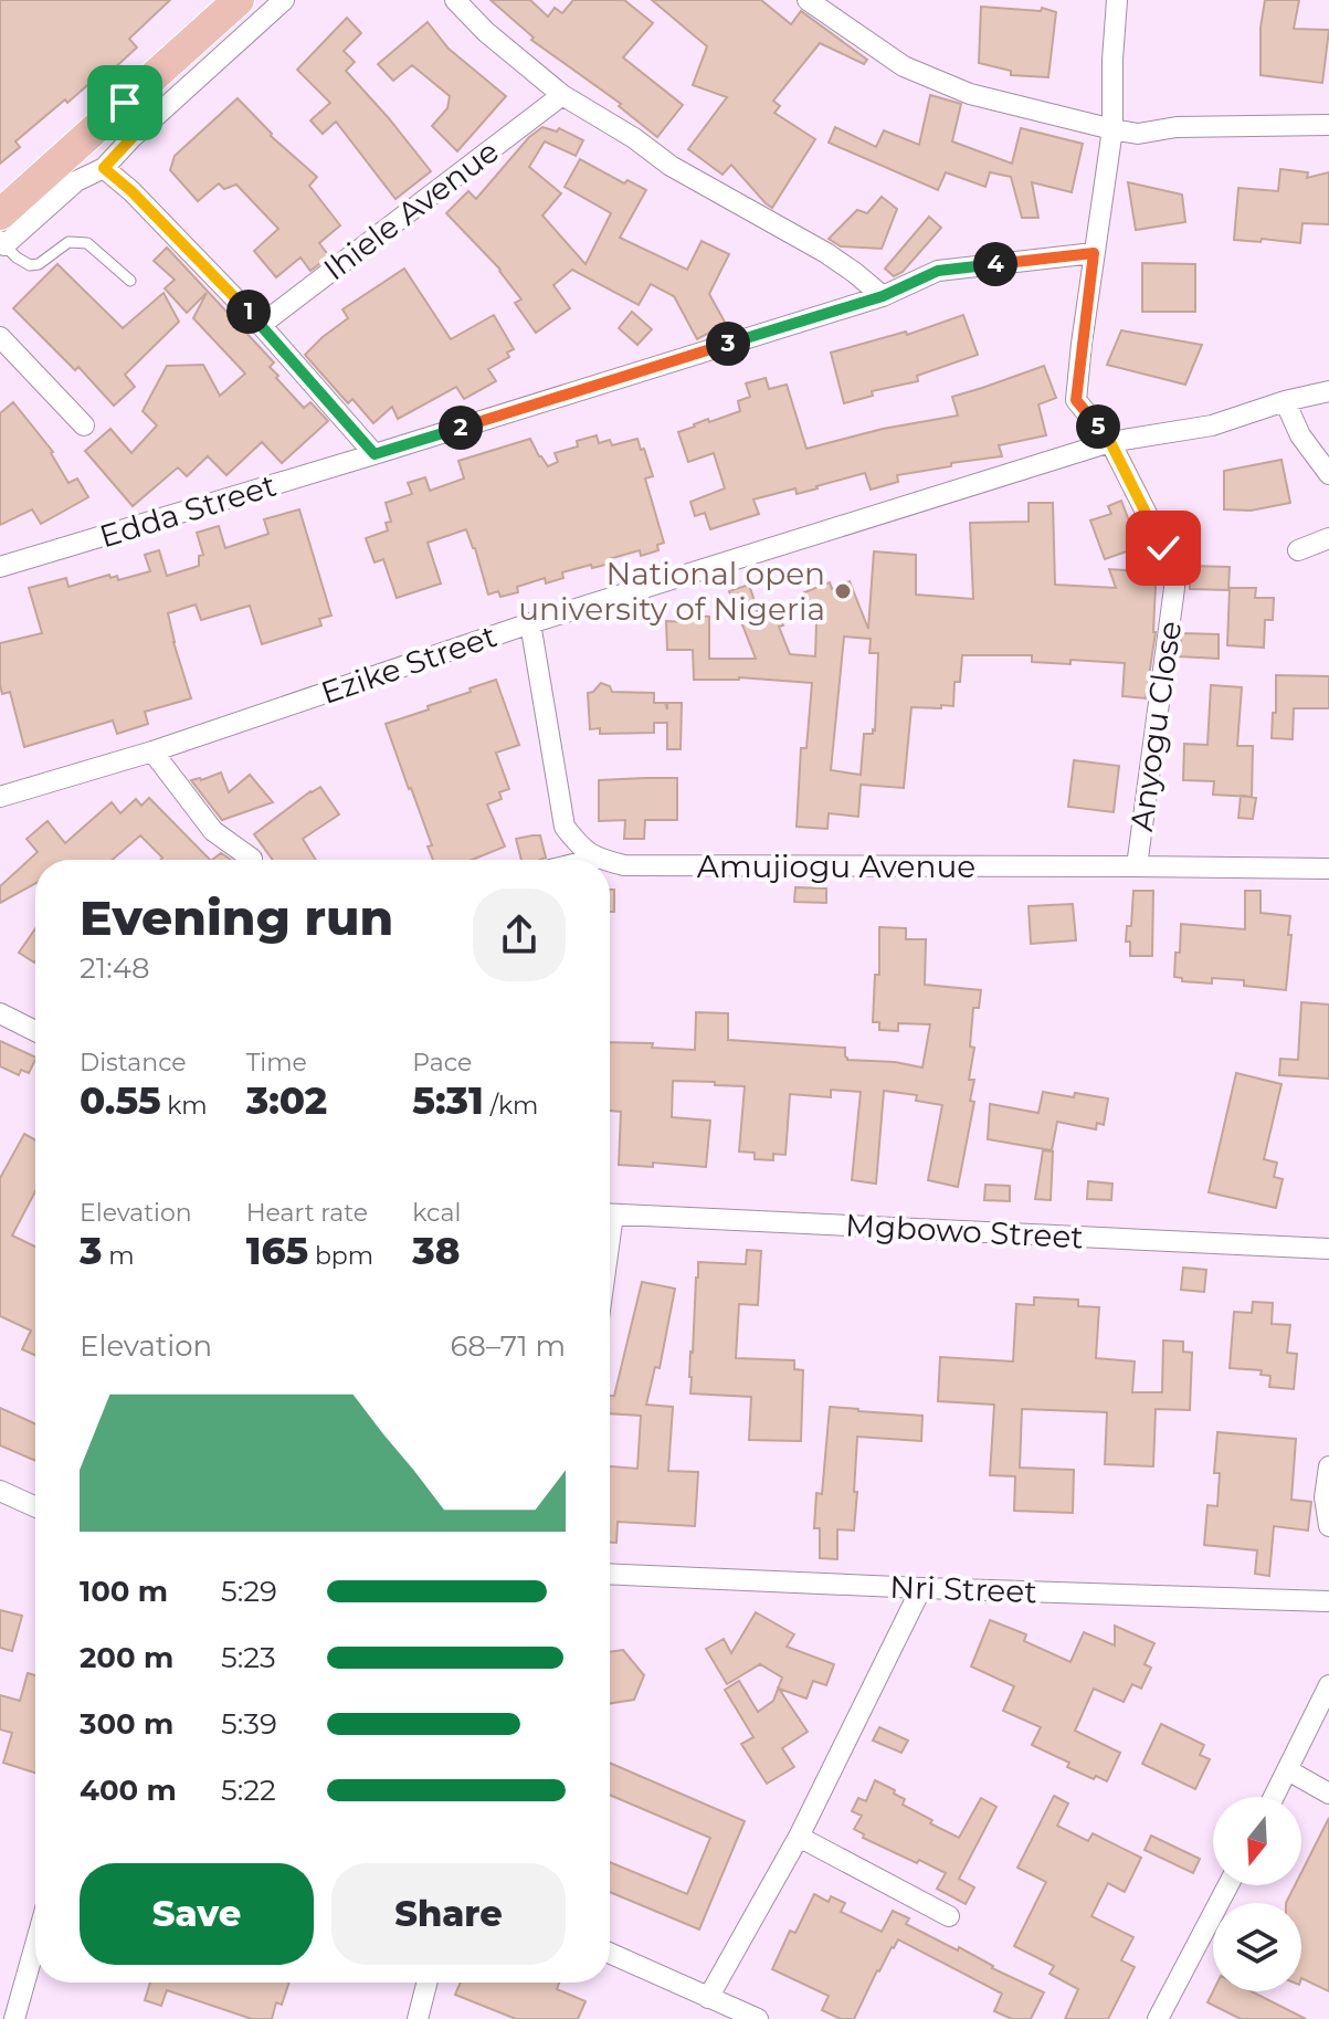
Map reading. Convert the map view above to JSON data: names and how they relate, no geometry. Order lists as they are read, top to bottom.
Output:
{
  "streets": {
    "street": [
      "Ihiele Avenue",
      "Edda Street",
      "Ezike Street",
      "Anyogu Close",
      "Amujiogu Avenue",
      "Mgbowo Street",
      "Nri Street"
    ]
  },
  "crossings": [
    ["Edda Street", "Anyogu Close"],
    ["Ezike Street", "Anyogu Close"],
    ["Anyogu Close", "Amujiogu Avenue"]
  ],
  "places": ["National open university of Nigeria"],
  "north": "bottom",
  "page": {
    "pins": [
      "4",
      "1",
      "3",
      "5",
      "2"
    ],
    "heading": ["Evening run", "21:48"],
    "stats": [
      ["Distance", "0.55 km"],
      ["Time", "3:02"],
      ["Pace", "5:31 /km"],
      ["Elevation", "3 m"],
      ["Heart rate", "165 bpm"],
      ["kcal", "38"]
    ],
    "chart": ["Elevation", "68–71 m"],
    "list": [
      {
        "name": "100 m",
        "note": "5:29"
      },
      {
        "name": "200 m",
        "note": "5:23"
      },
      {
        "name": "300 m",
        "note": "5:39"
      },
      {
        "name": "400 m",
        "note": "5:22"
      }
    ],
    "buttons": ["Save", "Share"]
  }
}
